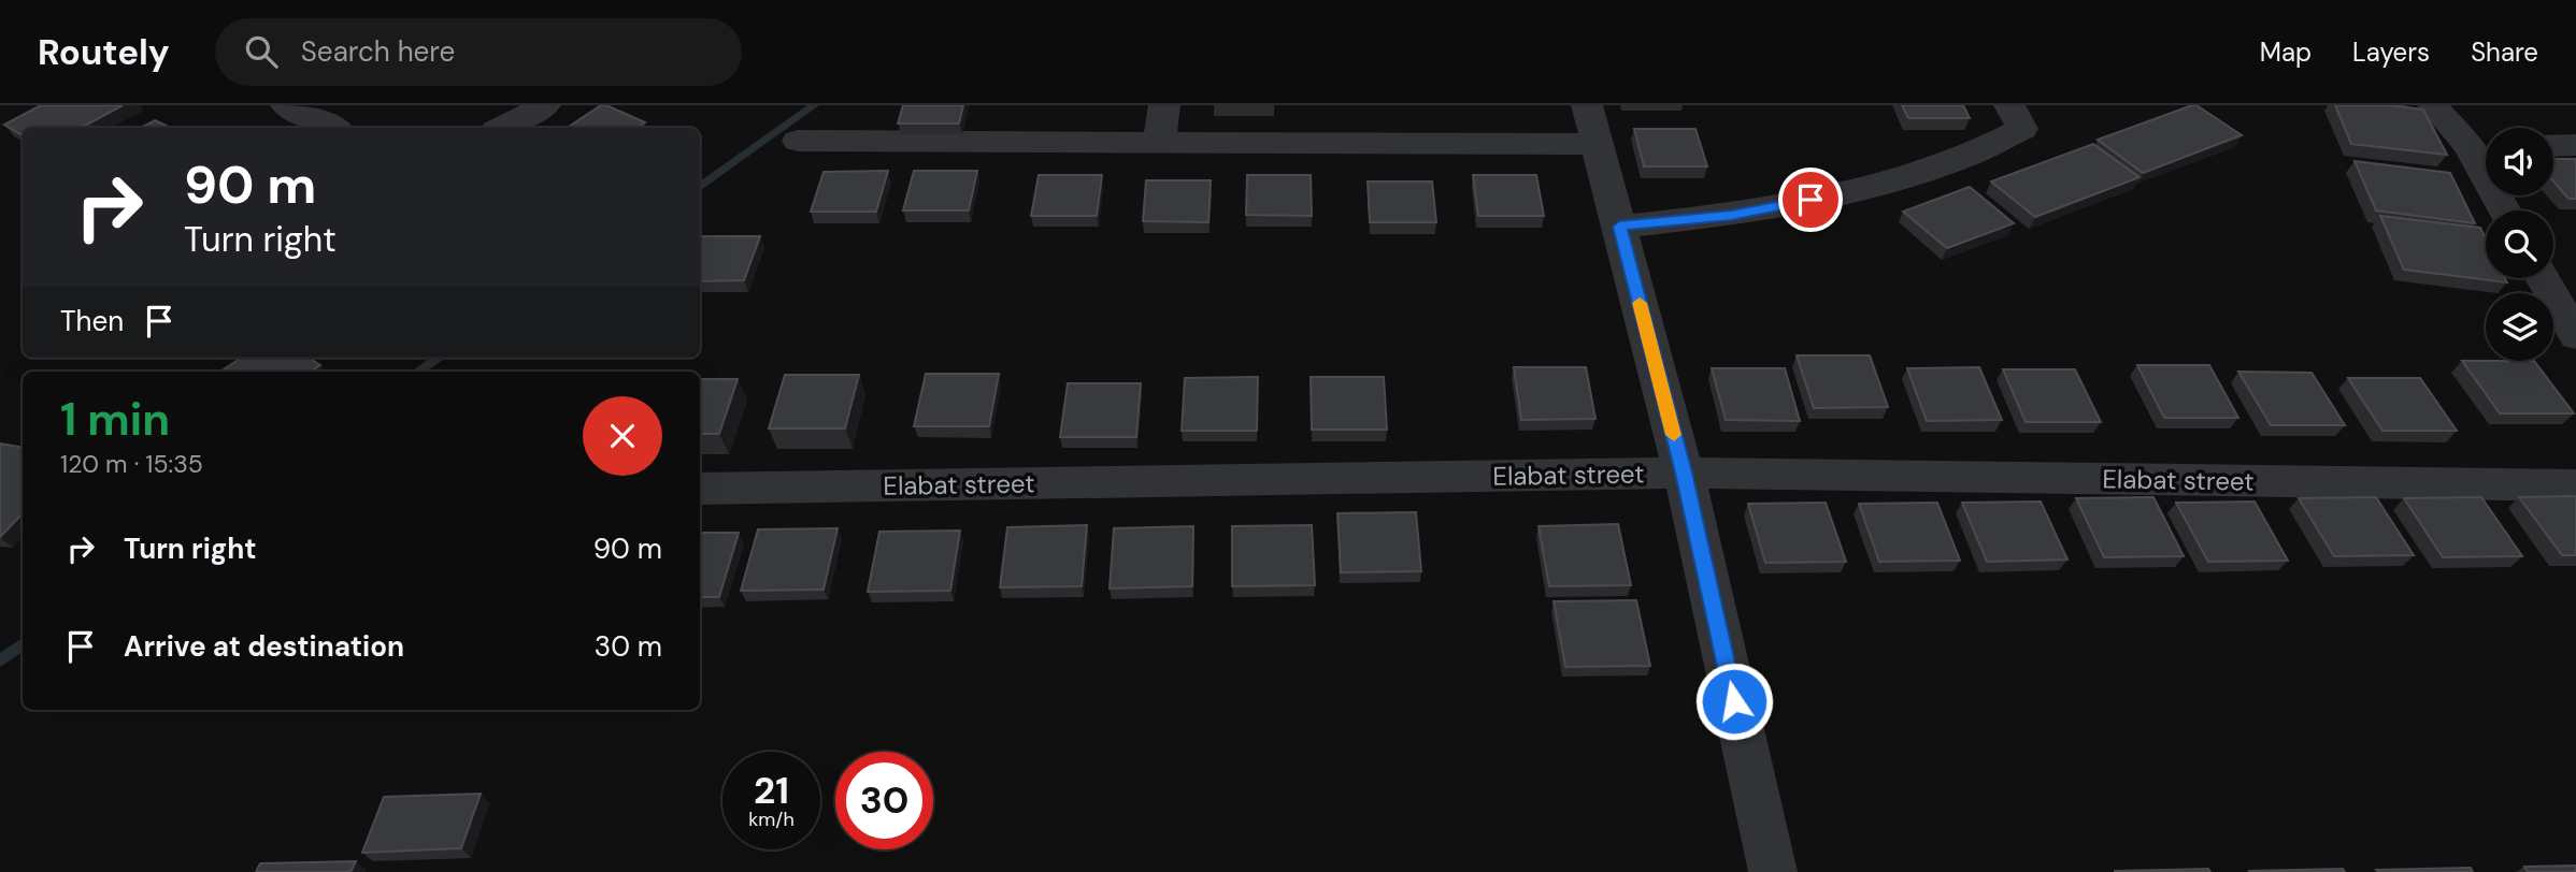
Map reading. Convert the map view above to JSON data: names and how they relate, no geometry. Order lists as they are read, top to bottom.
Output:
{
  "streets": {
    "street": ["Elabat street"]
  },
  "page": {
    "header": "Routely",
    "search": "Search here",
    "nav": ["Map", "Layers", "Share"],
    "turn": ["90 m", "Turn right"],
    "then": "Then",
    "heading": ["1 min", "120 m · 15:35"],
    "list": [
      {
        "name": "Turn right",
        "value": "90 m"
      },
      {
        "name": "Arrive at destination",
        "value": "30 m"
      }
    ],
    "speed": "21 km/h",
    "limit": "30"
  }
}
